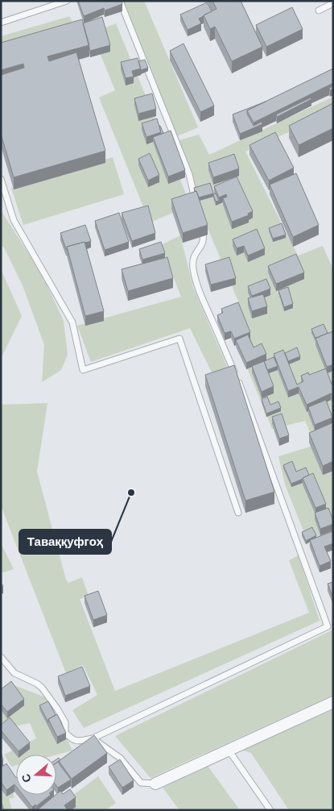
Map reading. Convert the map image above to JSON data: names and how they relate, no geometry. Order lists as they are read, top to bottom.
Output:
{
  "places": ["Таваққуфгоҳ"],
  "north": "left"
}
